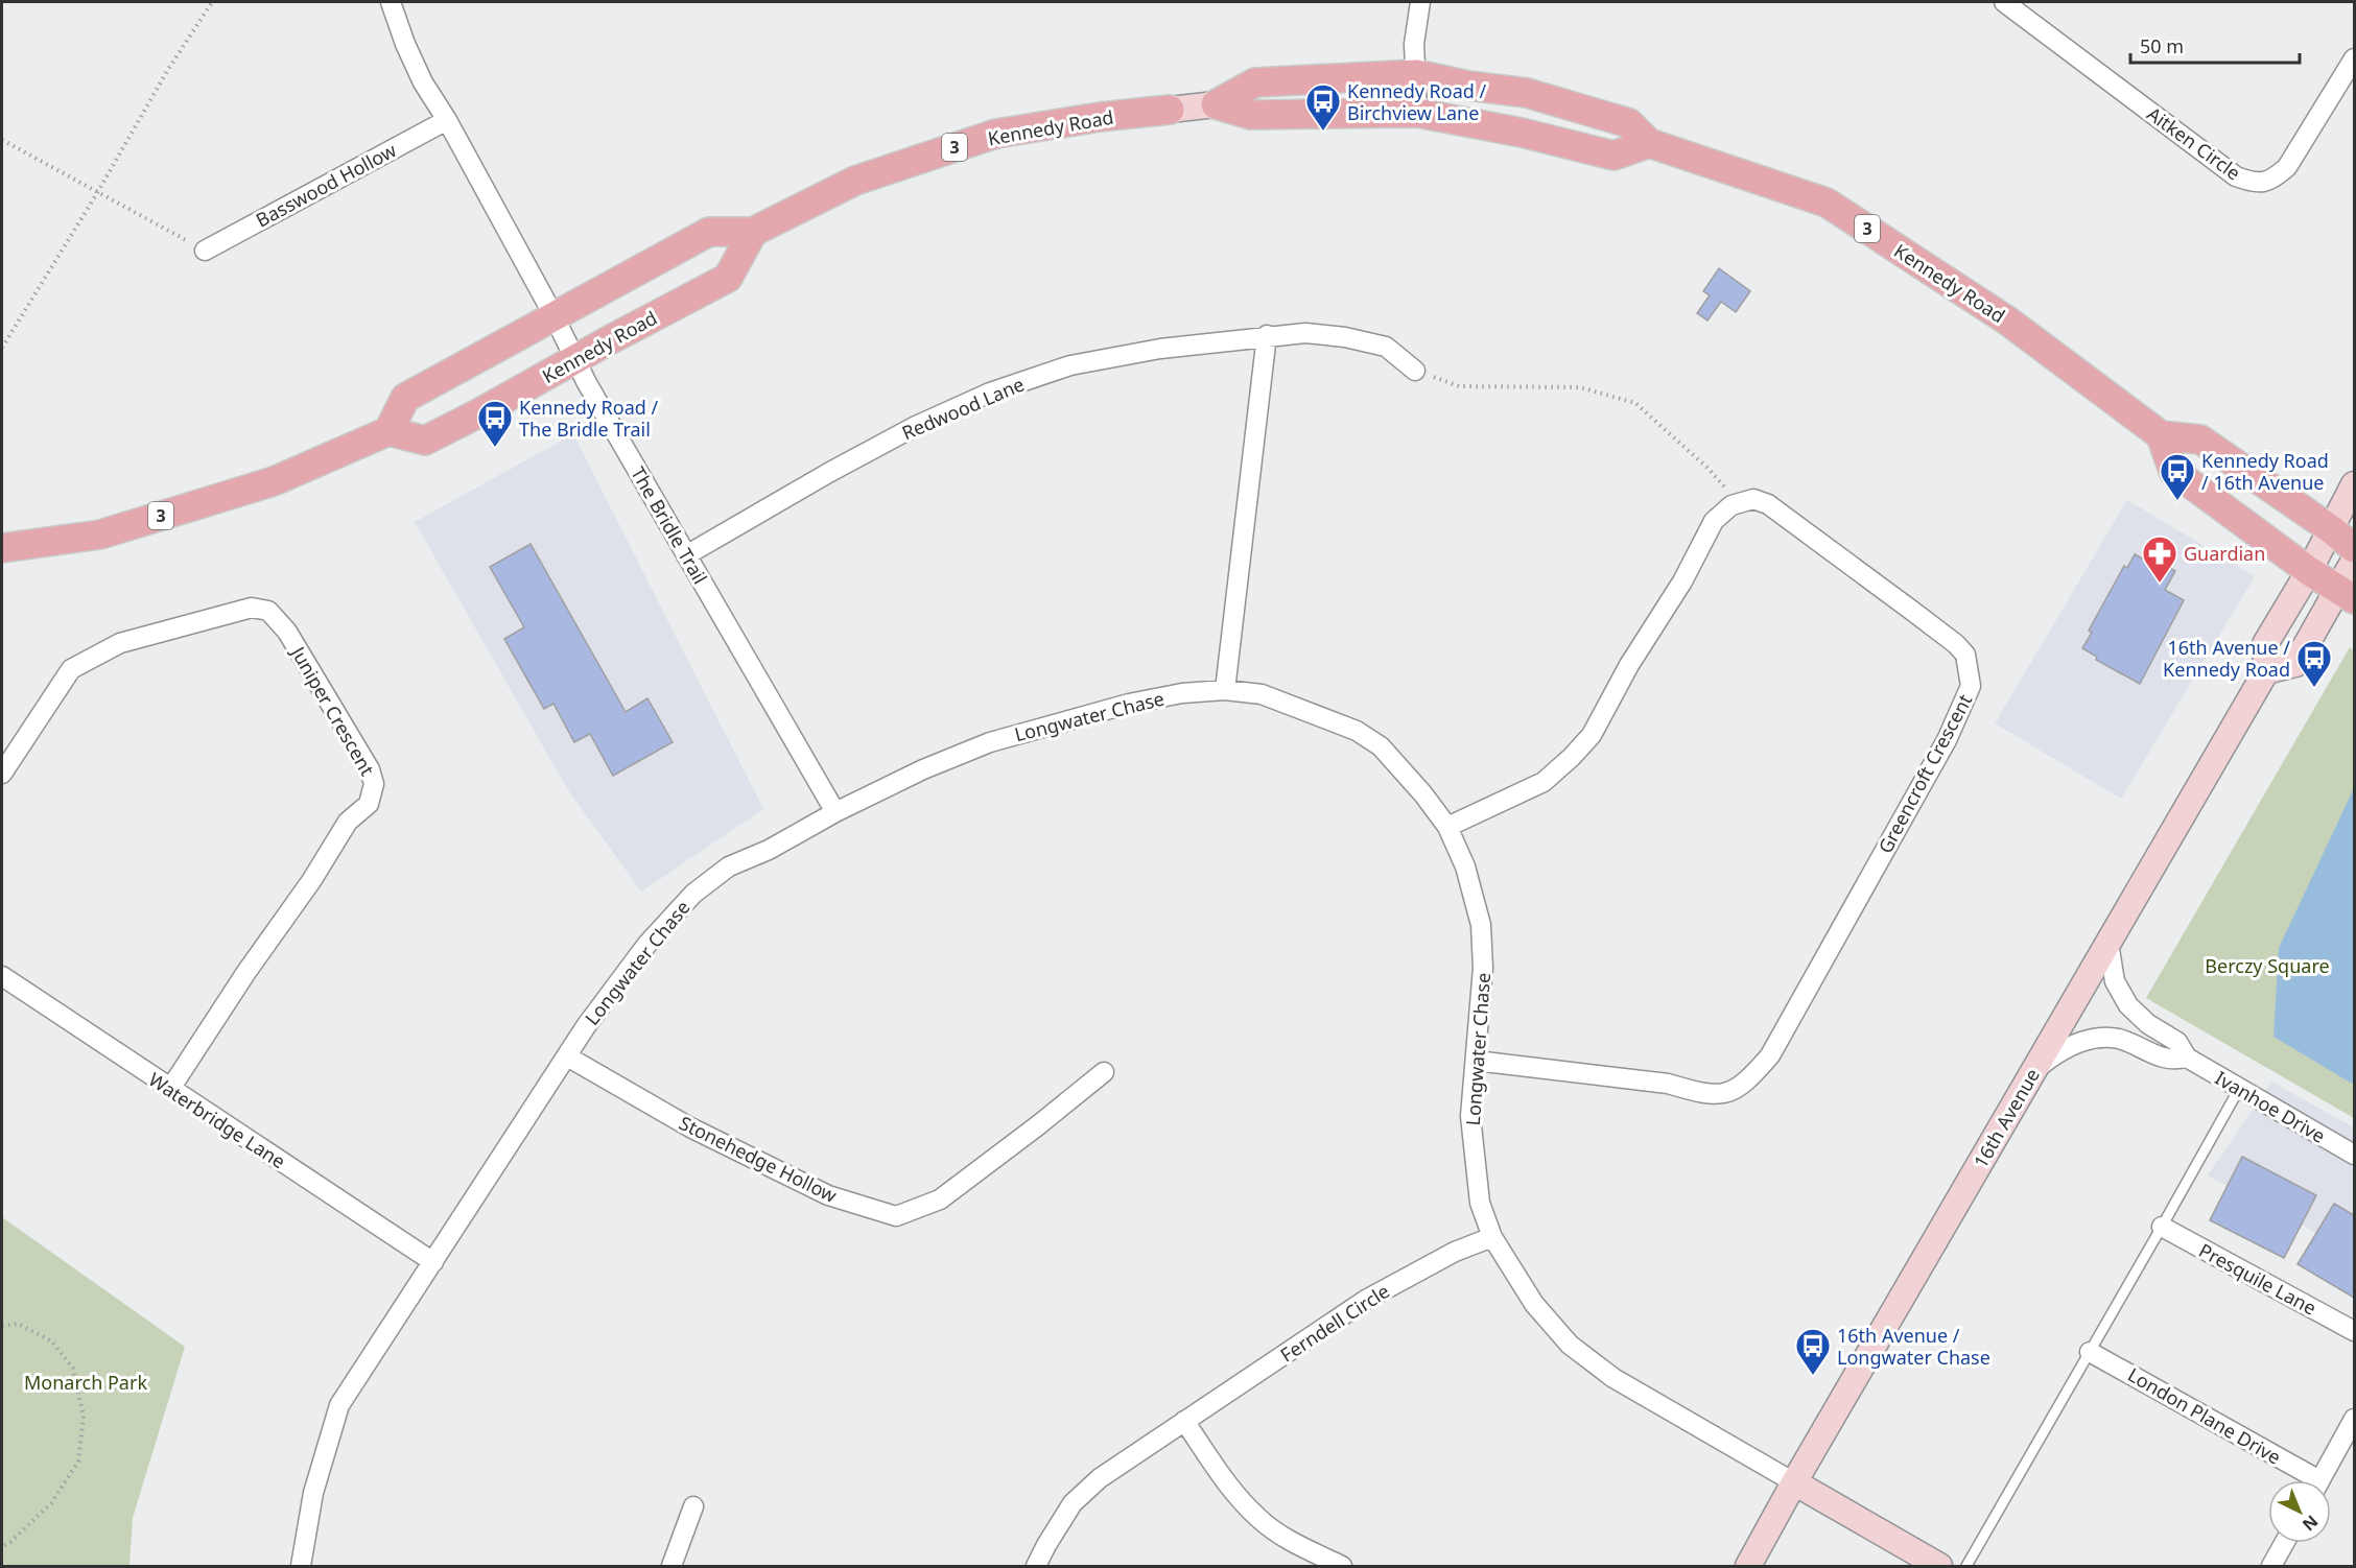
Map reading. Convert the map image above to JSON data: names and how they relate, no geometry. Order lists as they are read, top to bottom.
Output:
{
  "streets": {
    "main road": ["Kennedy Road", "3", "16th Avenue"],
    "street": [
      "Aitken Circle",
      "Basswood Hollow",
      "Redwood Lane",
      "The Bridle Trail",
      "Juniper Crescent",
      "Longwater Chase",
      "Greencroft Crescent",
      "Ivanhoe Drive",
      "Waterbridge Lane",
      "Stonehedge Hollow",
      "Presquile Lane",
      "Ferndell Circle",
      "London Plane Drive"
    ]
  },
  "crossings": [
    ["Kennedy Road", "3"],
    ["Kennedy Road", "The Bridle Trail"],
    ["Basswood Hollow", "The Bridle Trail"],
    ["Redwood Lane", "The Bridle Trail"],
    ["The Bridle Trail", "Longwater Chase"],
    ["Juniper Crescent", "Waterbridge Lane"],
    ["Longwater Chase", "Greencroft Crescent"],
    ["Longwater Chase", "16th Avenue"],
    ["Longwater Chase", "Waterbridge Lane"],
    ["Longwater Chase", "Stonehedge Hollow"],
    ["Longwater Chase", "Ferndell Circle"],
    ["Ivanhoe Drive", "16th Avenue"]
  ],
  "parks": ["Berczy Square", "Monarch Park"],
  "places": {
    "bus stop": [
      "Kennedy Road / Birchview Lane",
      "Kennedy Road / The Bridle Trail",
      "Kennedy Road / 16th Avenue",
      "16th Avenue / Kennedy Road",
      "16th Avenue / Longwater Chase"
    ],
    "pharmacy": ["Guardian"]
  },
  "scale_bar": "50 m",
  "north": "bottom right"
}
